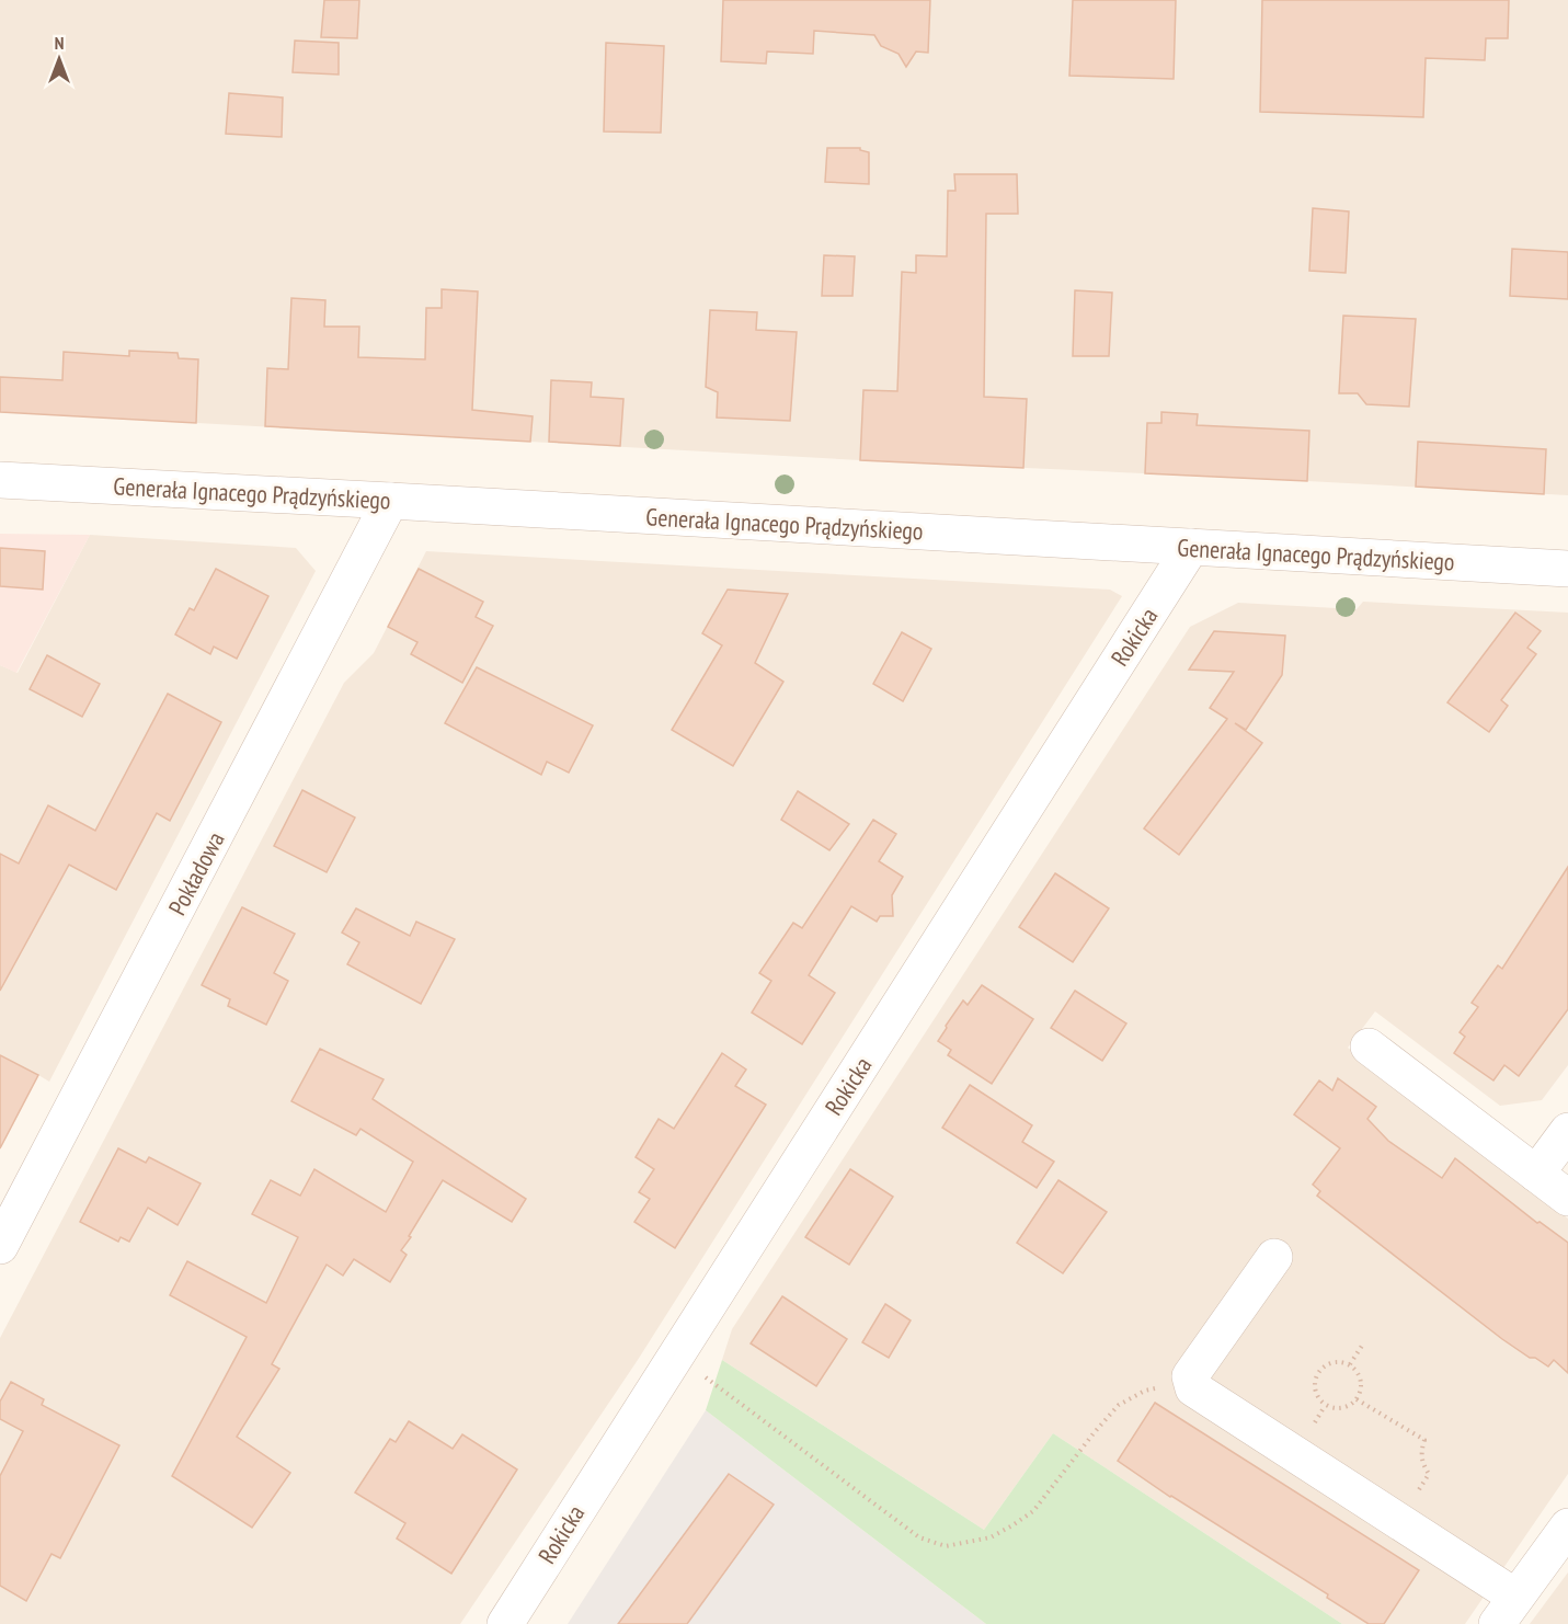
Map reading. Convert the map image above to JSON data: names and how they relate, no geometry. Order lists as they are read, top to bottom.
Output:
{
  "streets": {
    "street": ["Generała Ignacego Prądzyńskiego", "Rokicka", "Pokładowa"]
  },
  "crossings": [
    ["Generała Ignacego Prądzyńskiego", "Rokicka"],
    ["Generała Ignacego Prądzyńskiego", "Pokładowa"]
  ],
  "north": "top"
}
